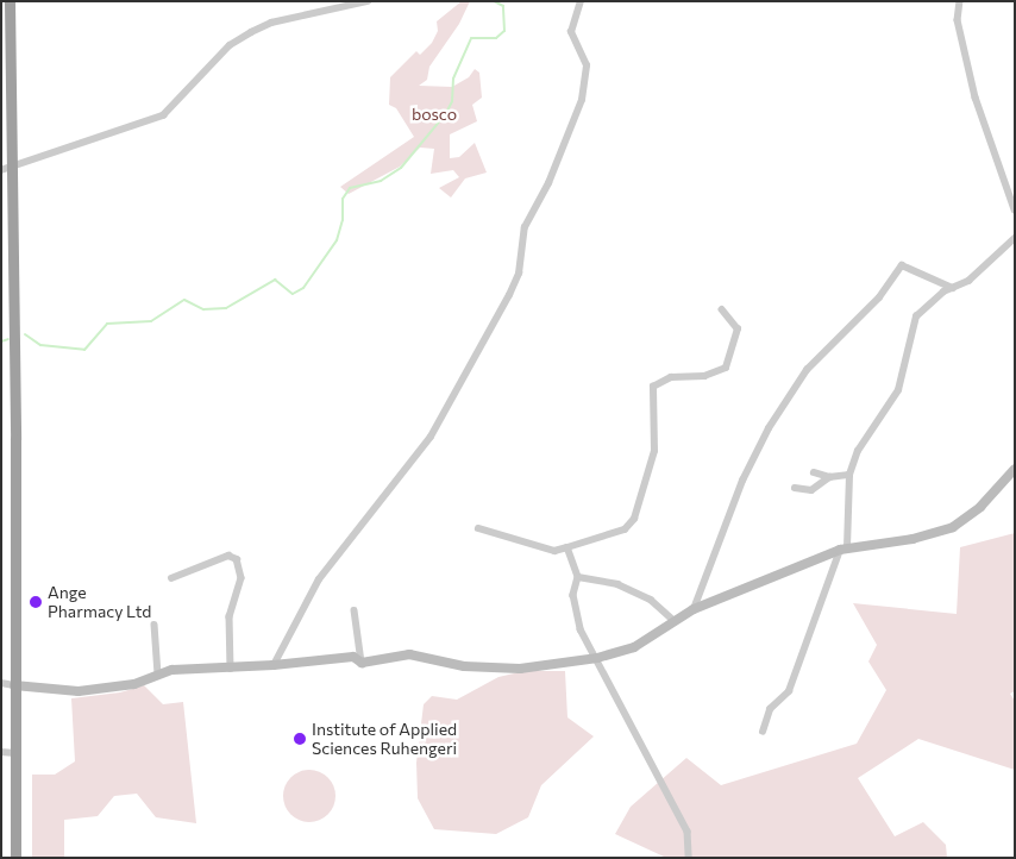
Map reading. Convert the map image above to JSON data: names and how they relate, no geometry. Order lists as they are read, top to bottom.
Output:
{
  "parks": ["bosco"],
  "places": ["Ange Pharmacy Ltd", "Institute of Applied Sciences Ruhengeri"]
}
